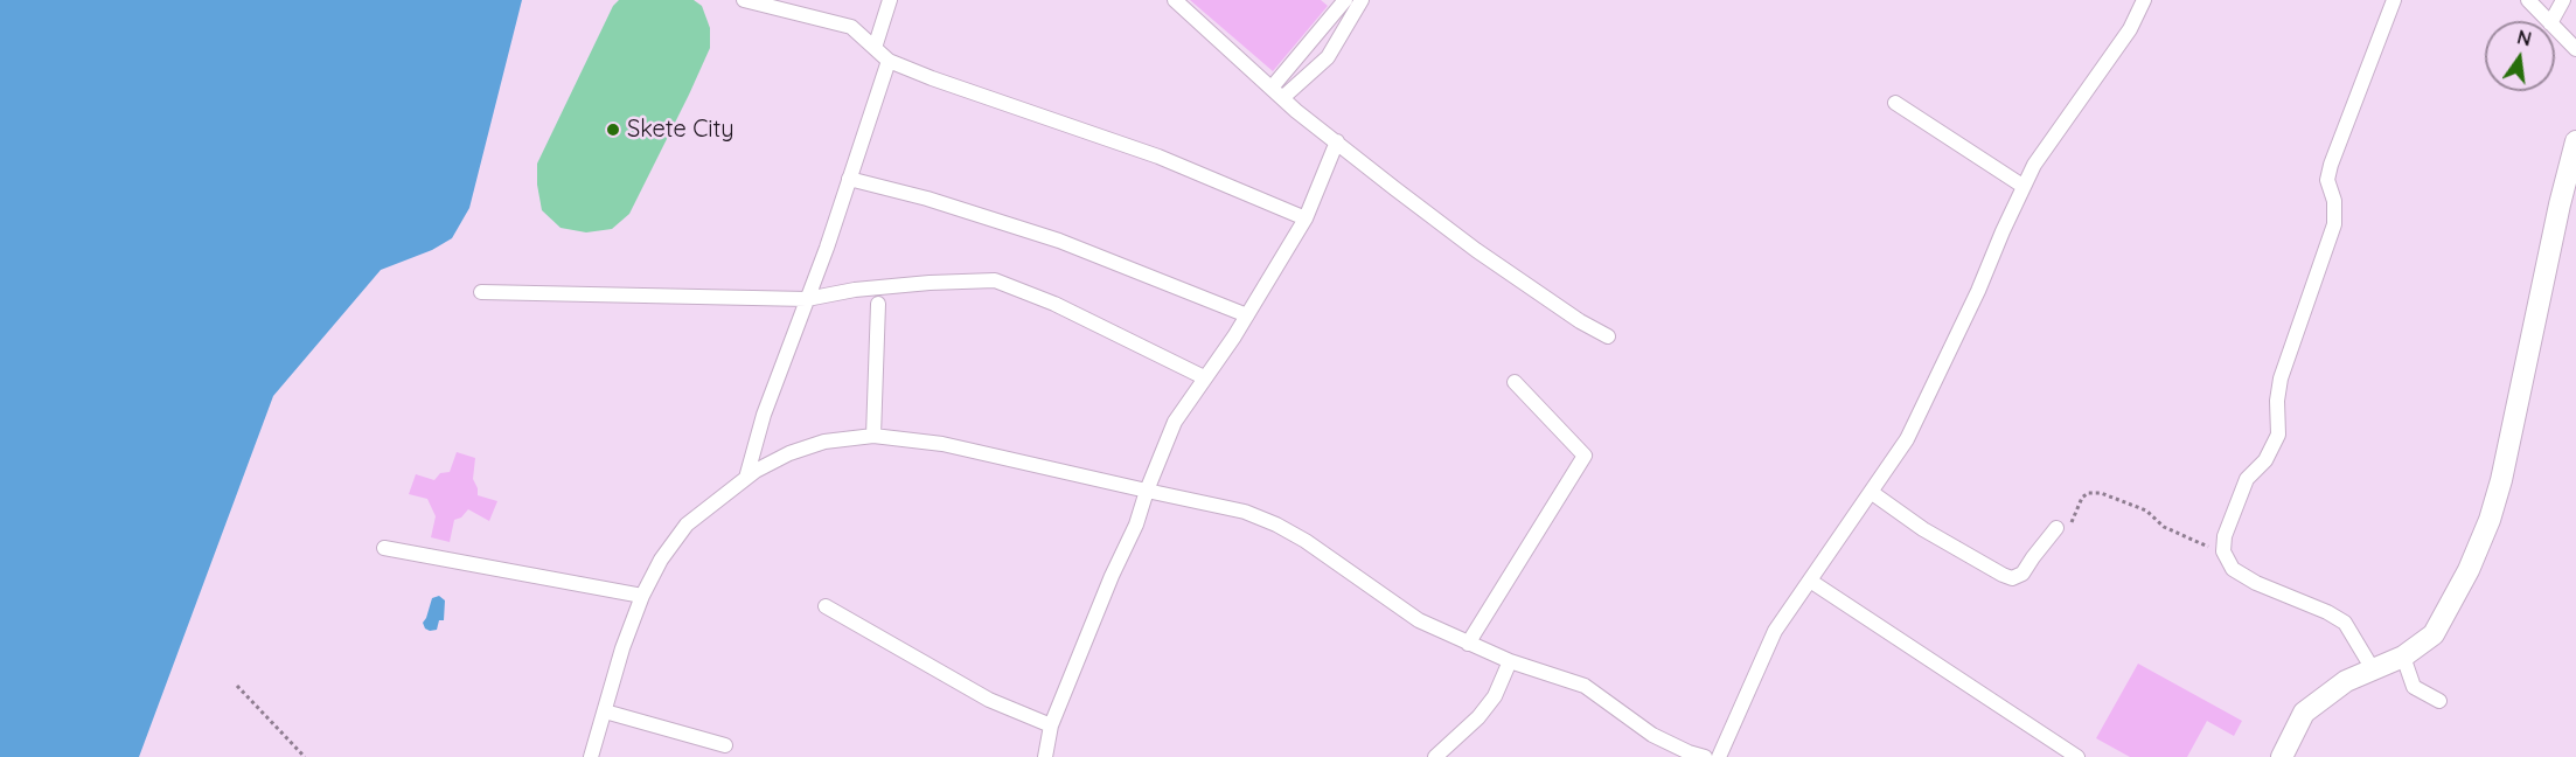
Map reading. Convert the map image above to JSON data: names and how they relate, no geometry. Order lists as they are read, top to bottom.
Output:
{
  "places": ["Skete City"],
  "north": "top"
}
